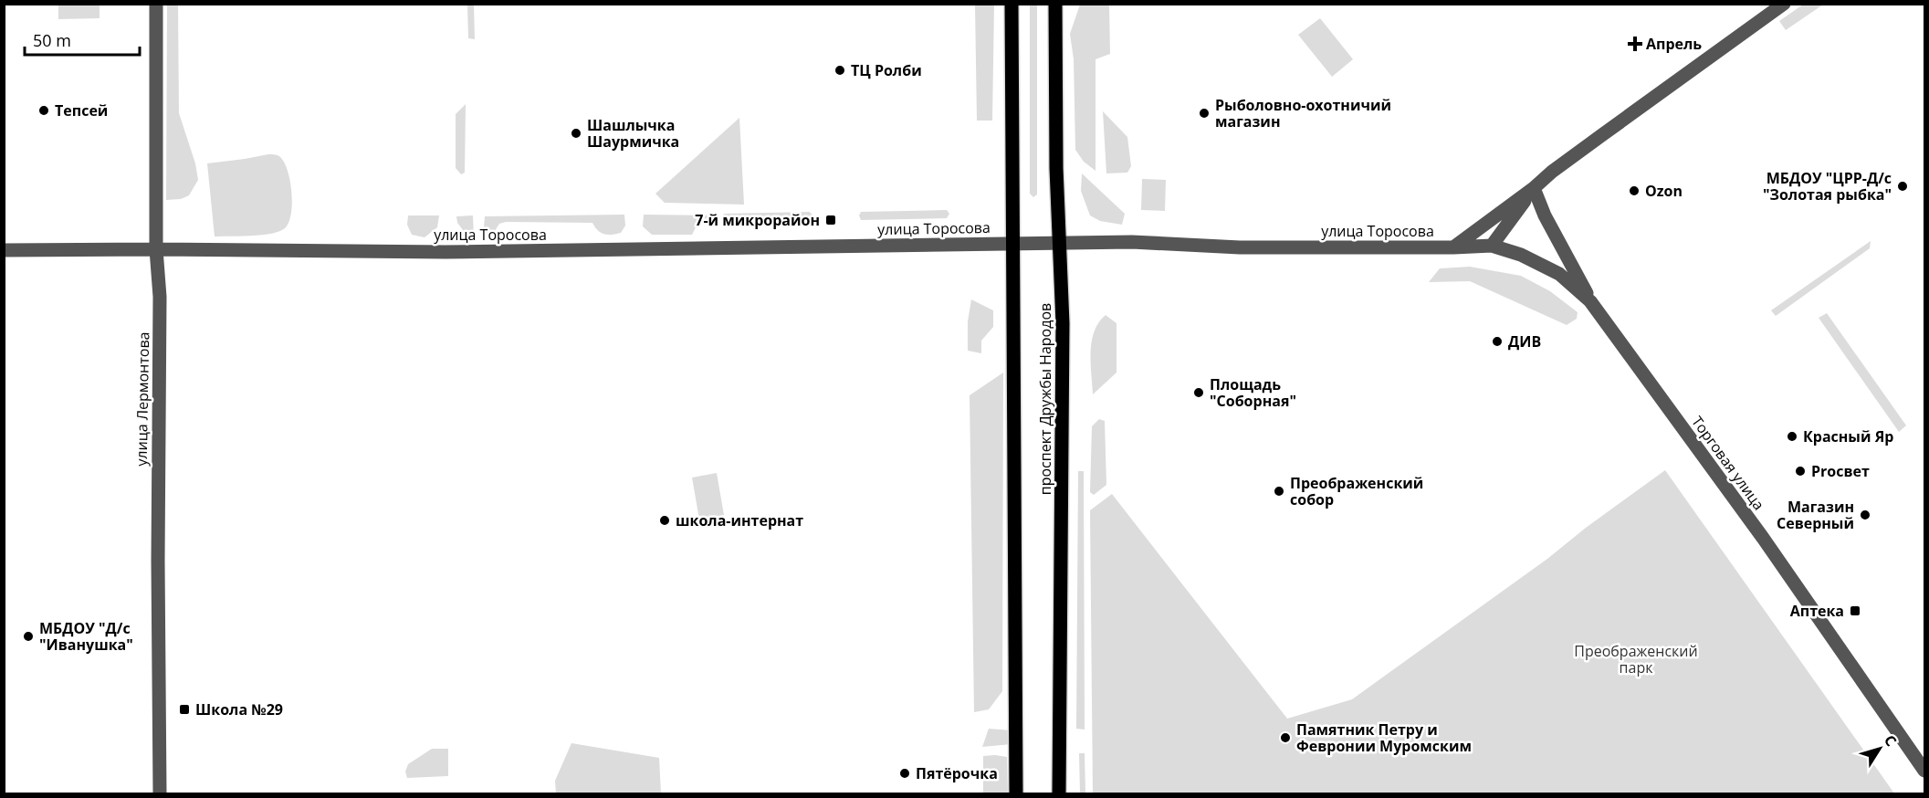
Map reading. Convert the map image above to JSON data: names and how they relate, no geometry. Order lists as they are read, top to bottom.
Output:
{
  "streets": {
    "main road": ["проспект Дружбы Народов"],
    "street": ["улица Торосова", "улица Лермонтова", "Торговая улица"]
  },
  "crossings": [
    ["улица Торосова", "улица Лермонтова"],
    ["улица Торосова", "проспект Дружбы Народов"],
    ["улица Торосова", "Торговая улица"]
  ],
  "parks": ["Преображенский парк"],
  "places": {
    "health": ["Апрель"],
    "other": [
      "ТЦ Ролби",
      "Тепсей",
      "Рыболовно-охотничий магазин",
      "Шашлычка Шаурмичка",
      "МБДОУ \"ЦРР-Д/с \"Золотая рыбка\"",
      "Ozon",
      "ДИВ",
      "Площадь \"Соборная\"",
      "Красный Яр",
      "Proсвет",
      "Преображенский собор",
      "Магазин Северный",
      "школа-интернат",
      "МБДОУ \"Д/с \"Иванушка\"",
      "Памятник Петру и Февронии Муромским",
      "Пятёрочка"
    ],
    "transit": ["7-й микрорайон", "Аптека", "Школа №29"]
  },
  "scale_bar": "50 m",
  "north": "top right"
}
